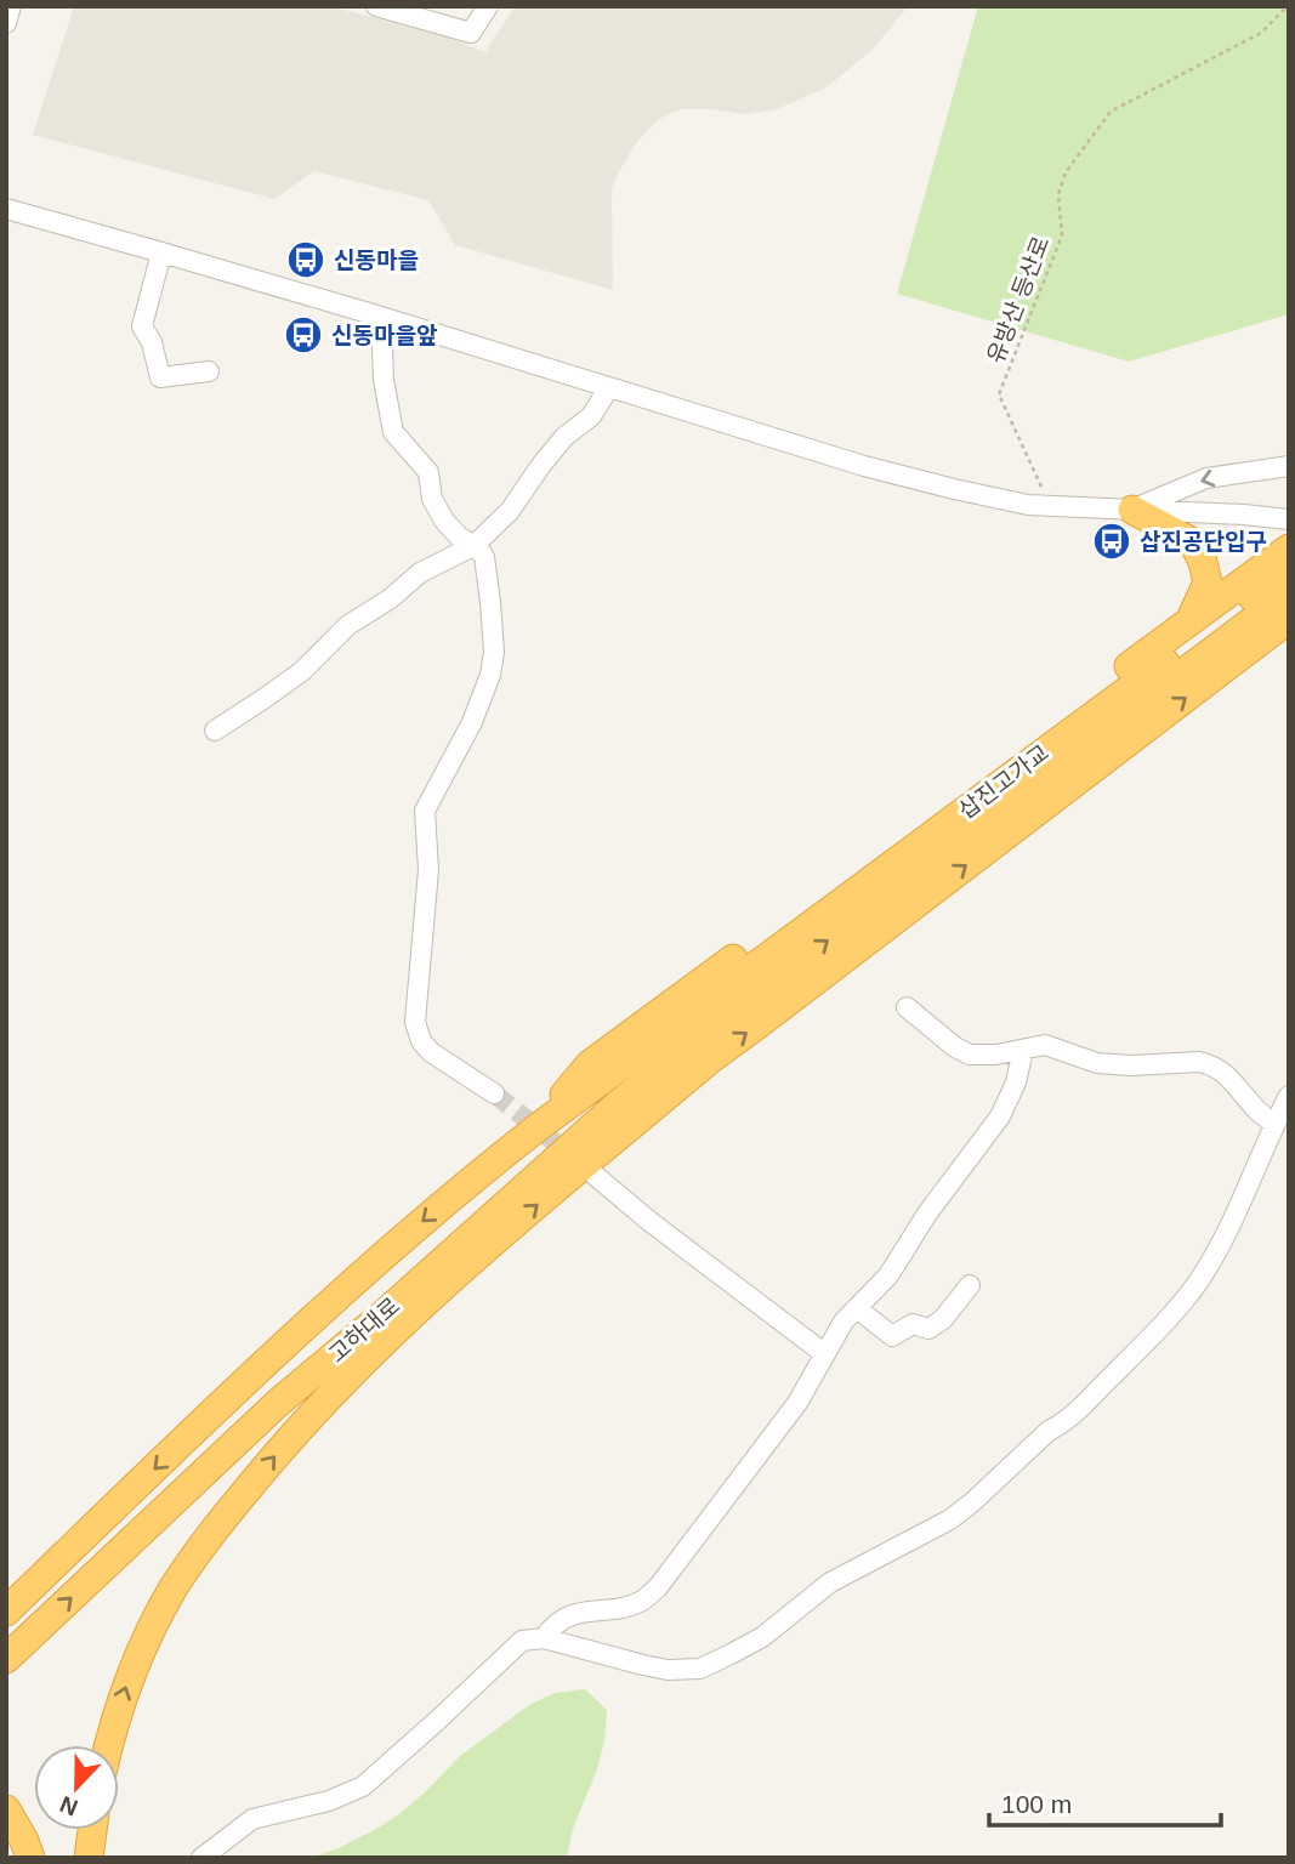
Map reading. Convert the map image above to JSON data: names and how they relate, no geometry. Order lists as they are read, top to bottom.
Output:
{
  "streets": {
    "highway": ["삽진고가교", "고하대로"],
    "path": ["유방산 등산로"]
  },
  "crossings": [
    ["삽진고가교", "고하대로"]
  ],
  "places": {
    "bus stop": ["신동마을", "신동마을앞", "삽진공단입구"]
  },
  "scale_bar": "100 m",
  "north": "bottom"
}
